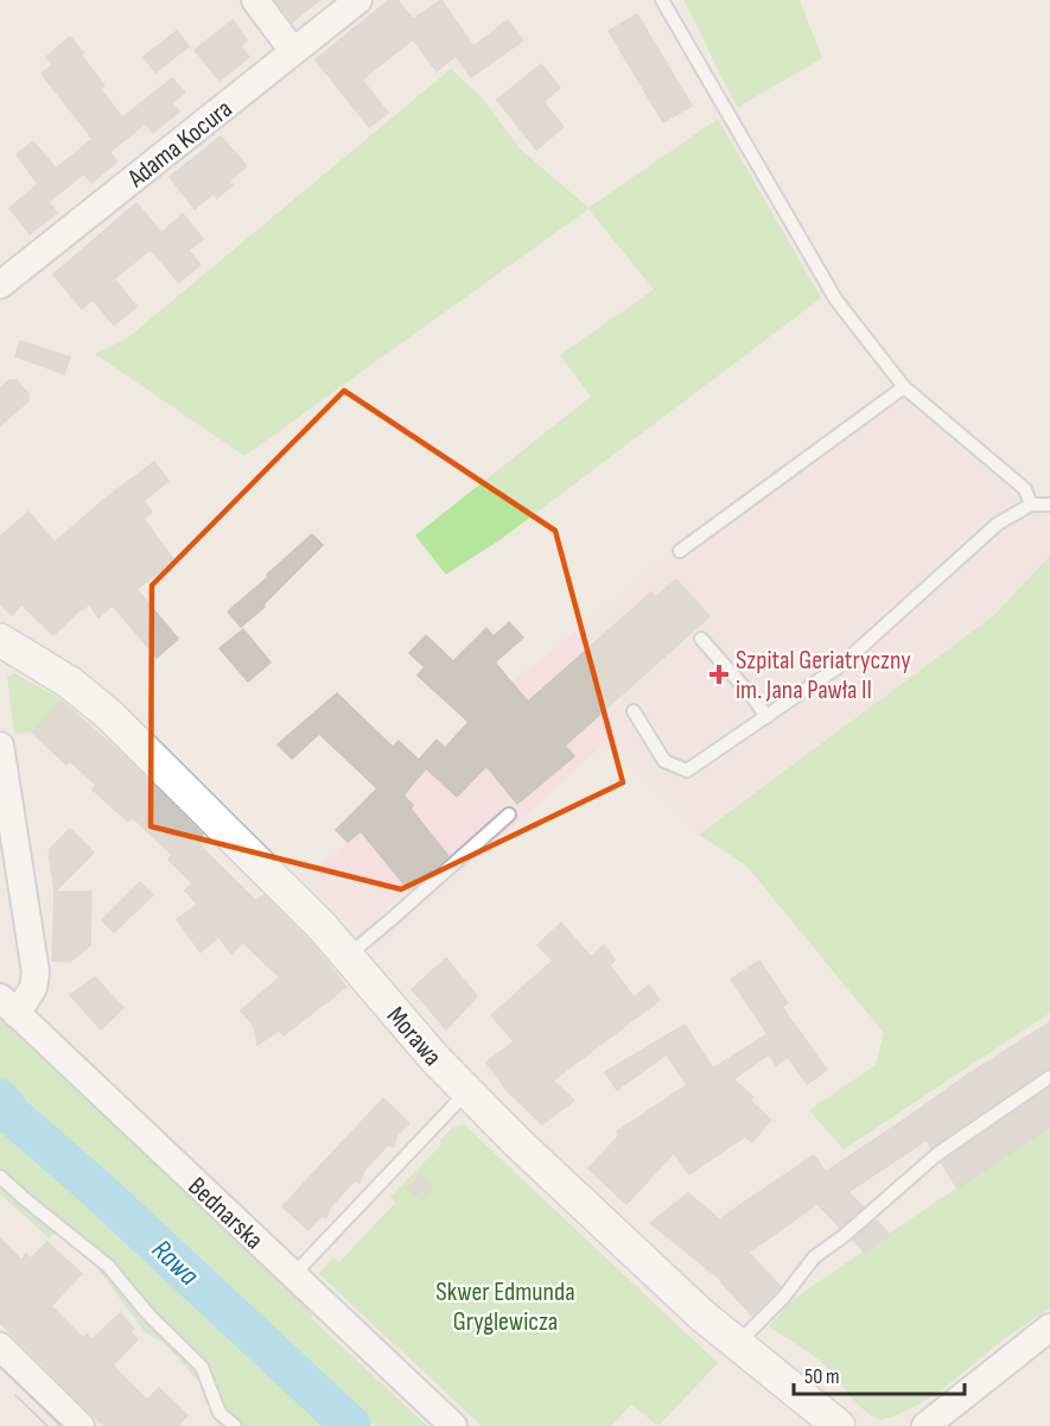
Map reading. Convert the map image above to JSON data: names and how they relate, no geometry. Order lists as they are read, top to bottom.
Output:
{
  "streets": {
    "street": ["Adama Kocura", "Morawa", "Bednarska"]
  },
  "water": ["Rawa"],
  "parks": ["Skwer Edmunda Gryglewicza"],
  "places": {
    "health": ["Szpital Geriatryczny im. Jana Pawła II"]
  },
  "scale_bar": "50 m"
}
